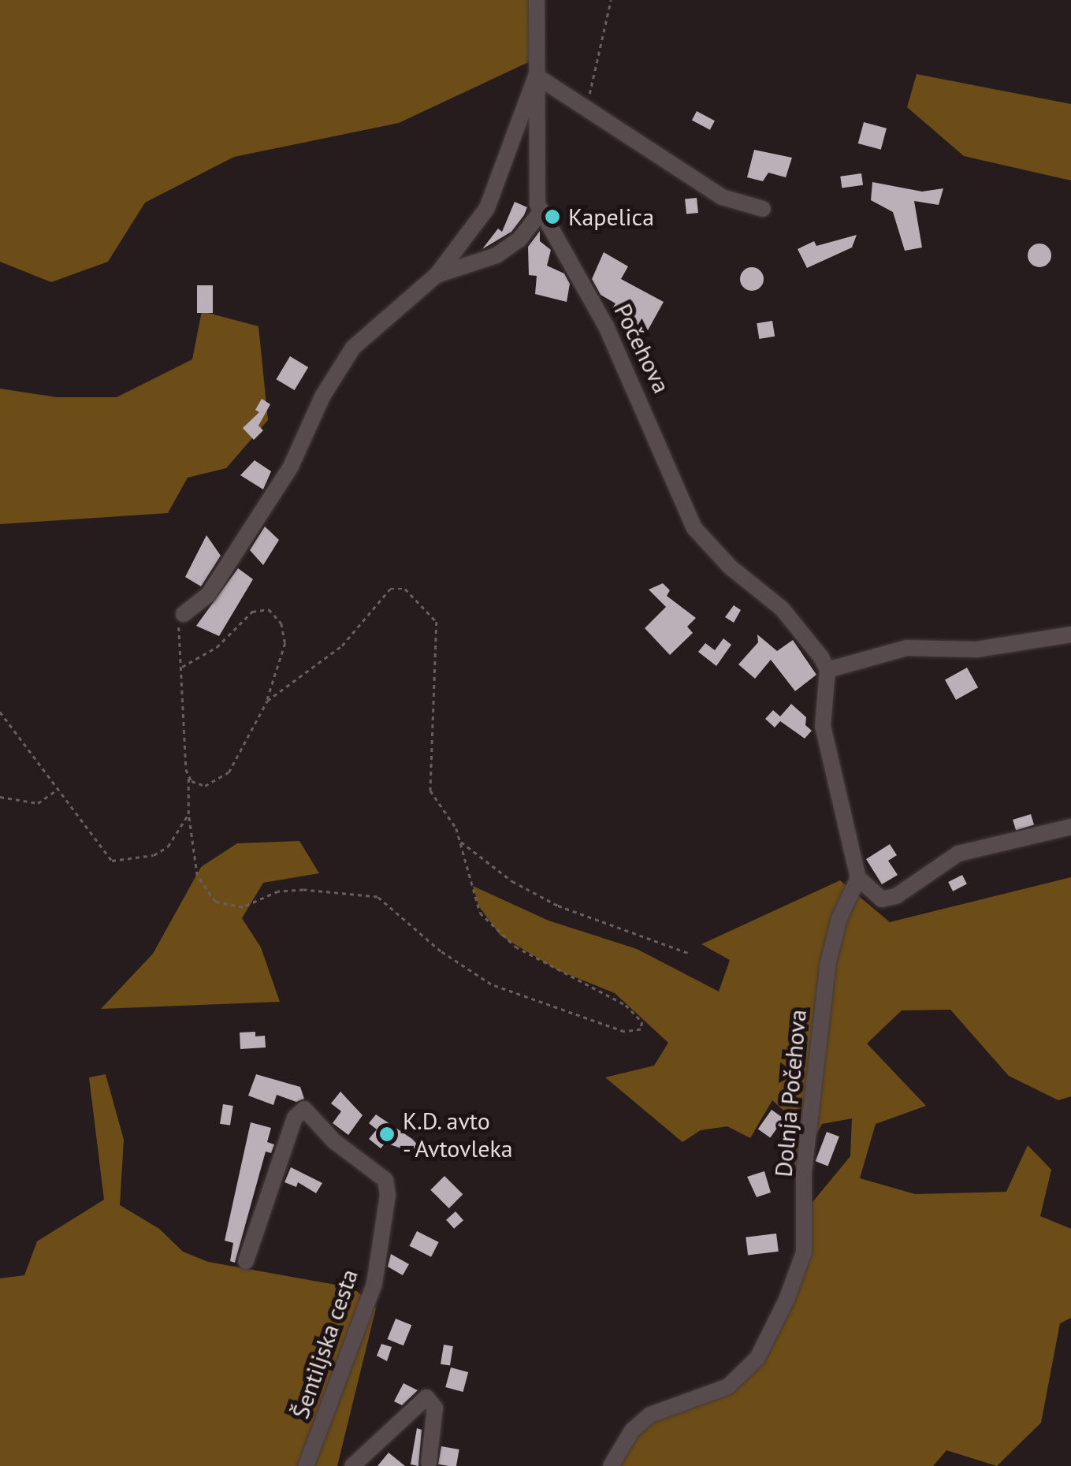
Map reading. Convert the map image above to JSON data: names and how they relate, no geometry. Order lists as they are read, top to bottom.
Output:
{
  "streets": {
    "street": ["Počehova", "Dolnja Počehova", "Šentiljska cesta"]
  },
  "places": ["Kapelica", "K.D. avto - Avtovleka"]
}
